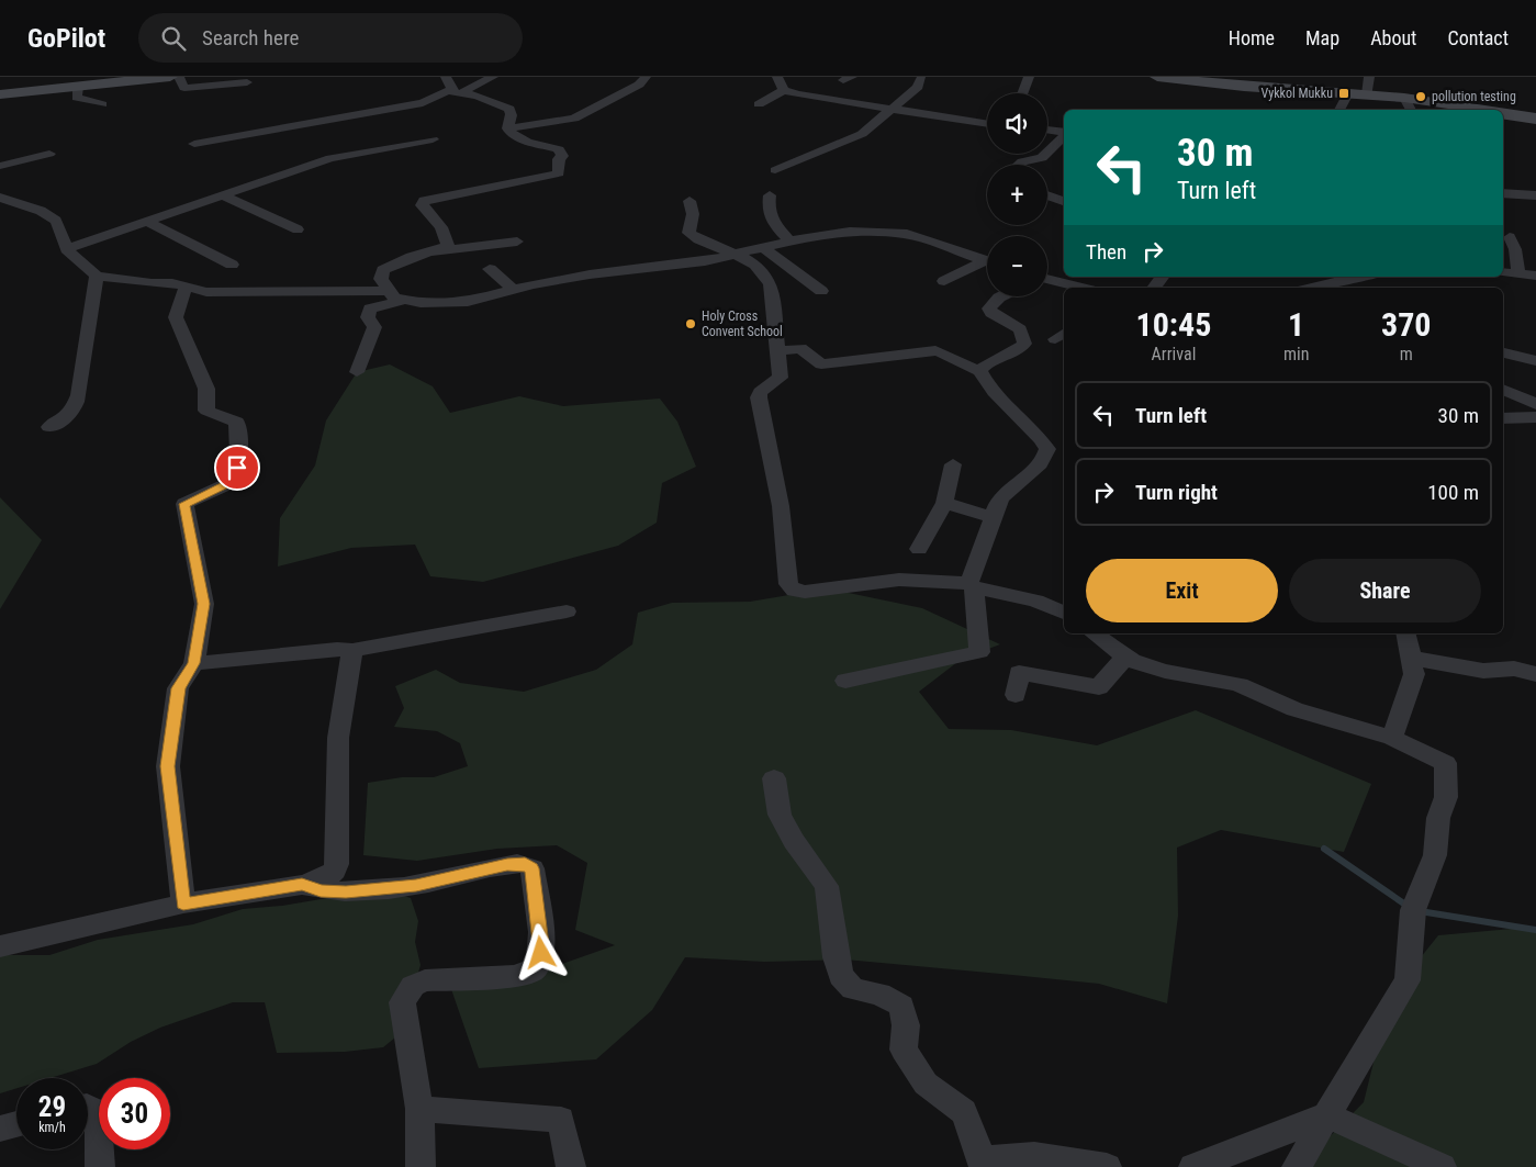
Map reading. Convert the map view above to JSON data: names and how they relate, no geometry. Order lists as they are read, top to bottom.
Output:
{
  "places": {
    "transit": ["Vykkol Mukku"],
    "other": ["pollution testing", "Holy Cross Convent School"]
  },
  "page": {
    "header": "GoPilot",
    "search": "Search here",
    "nav": [
      "Home",
      "Map",
      "About",
      "Contact"
    ],
    "map_buttons": ["+", "−"],
    "turn": ["30 m", "Turn left"],
    "then": "Then",
    "eta": [
      "10:45",
      "Arrival",
      "1",
      "min",
      "370",
      "m"
    ],
    "list": [
      {
        "name": "Turn left",
        "value": "30 m"
      },
      {
        "name": "Turn right",
        "value": "100 m"
      }
    ],
    "buttons": ["Exit", "Share"],
    "speed": "29 km/h",
    "limit": "30"
  }
}
